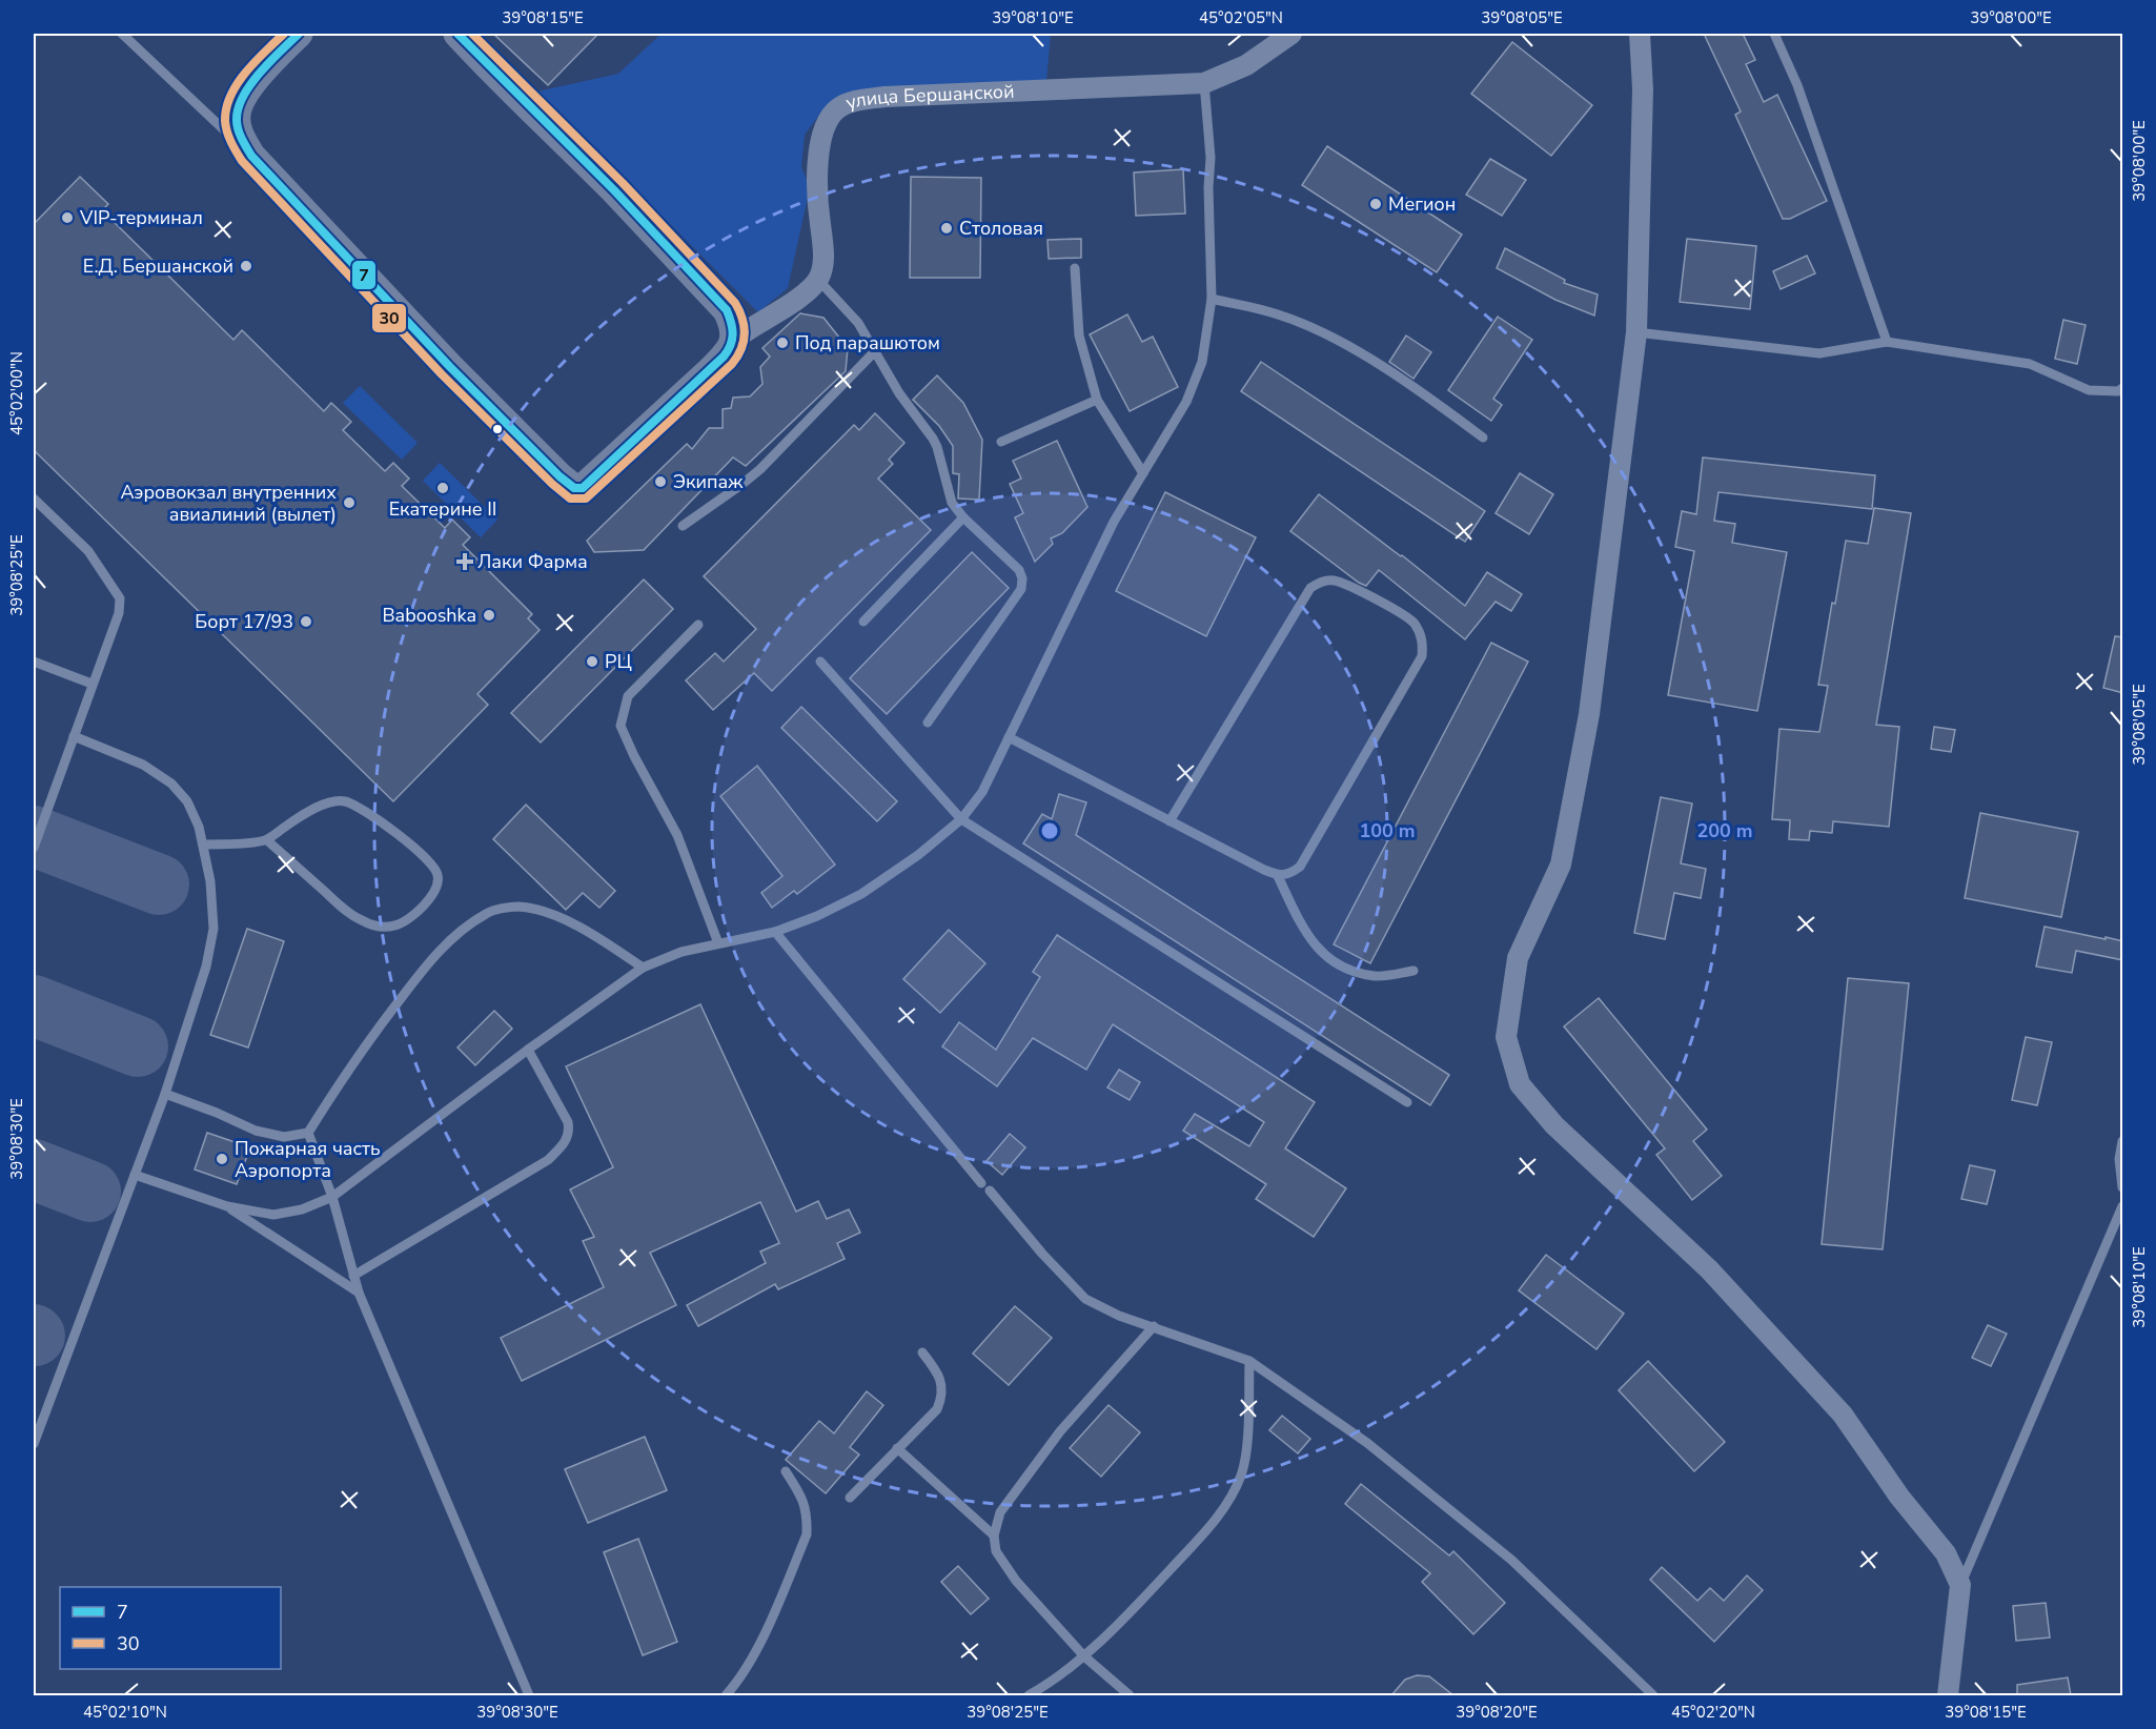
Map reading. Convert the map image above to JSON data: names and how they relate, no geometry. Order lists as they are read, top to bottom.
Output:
{
  "streets": {
    "street": ["улица Бершанской"]
  },
  "places": {
    "other": [
      "Мегион",
      "VIP-терминал",
      "Столовая",
      "Е.Д. Бершанской",
      "Под парашютом",
      "Экипаж",
      "Екатерине II",
      "Аэровокзал внутренних авиалиний (вылет)",
      "Babooshka",
      "Борт 17/93",
      "РЦ",
      "Пожарная часть Аэропорта"
    ],
    "health": ["Лаки Фарма"]
  },
  "lines": ["transit line 7", "transit line 30"],
  "legend": ["7", "30"],
  "coordinates": [
    "39°08'15\"E",
    "39°08'10\"E",
    "45°02'05\"N",
    "39°08'05\"E",
    "39°08'00\"E",
    "45°02'00\"N",
    "39°08'25\"E",
    "39°08'30\"E",
    "45°02'10\"N",
    "39°08'20\"E",
    "45°02'20\"N"
  ],
  "rings": ["100 m", "200 m"]
}
